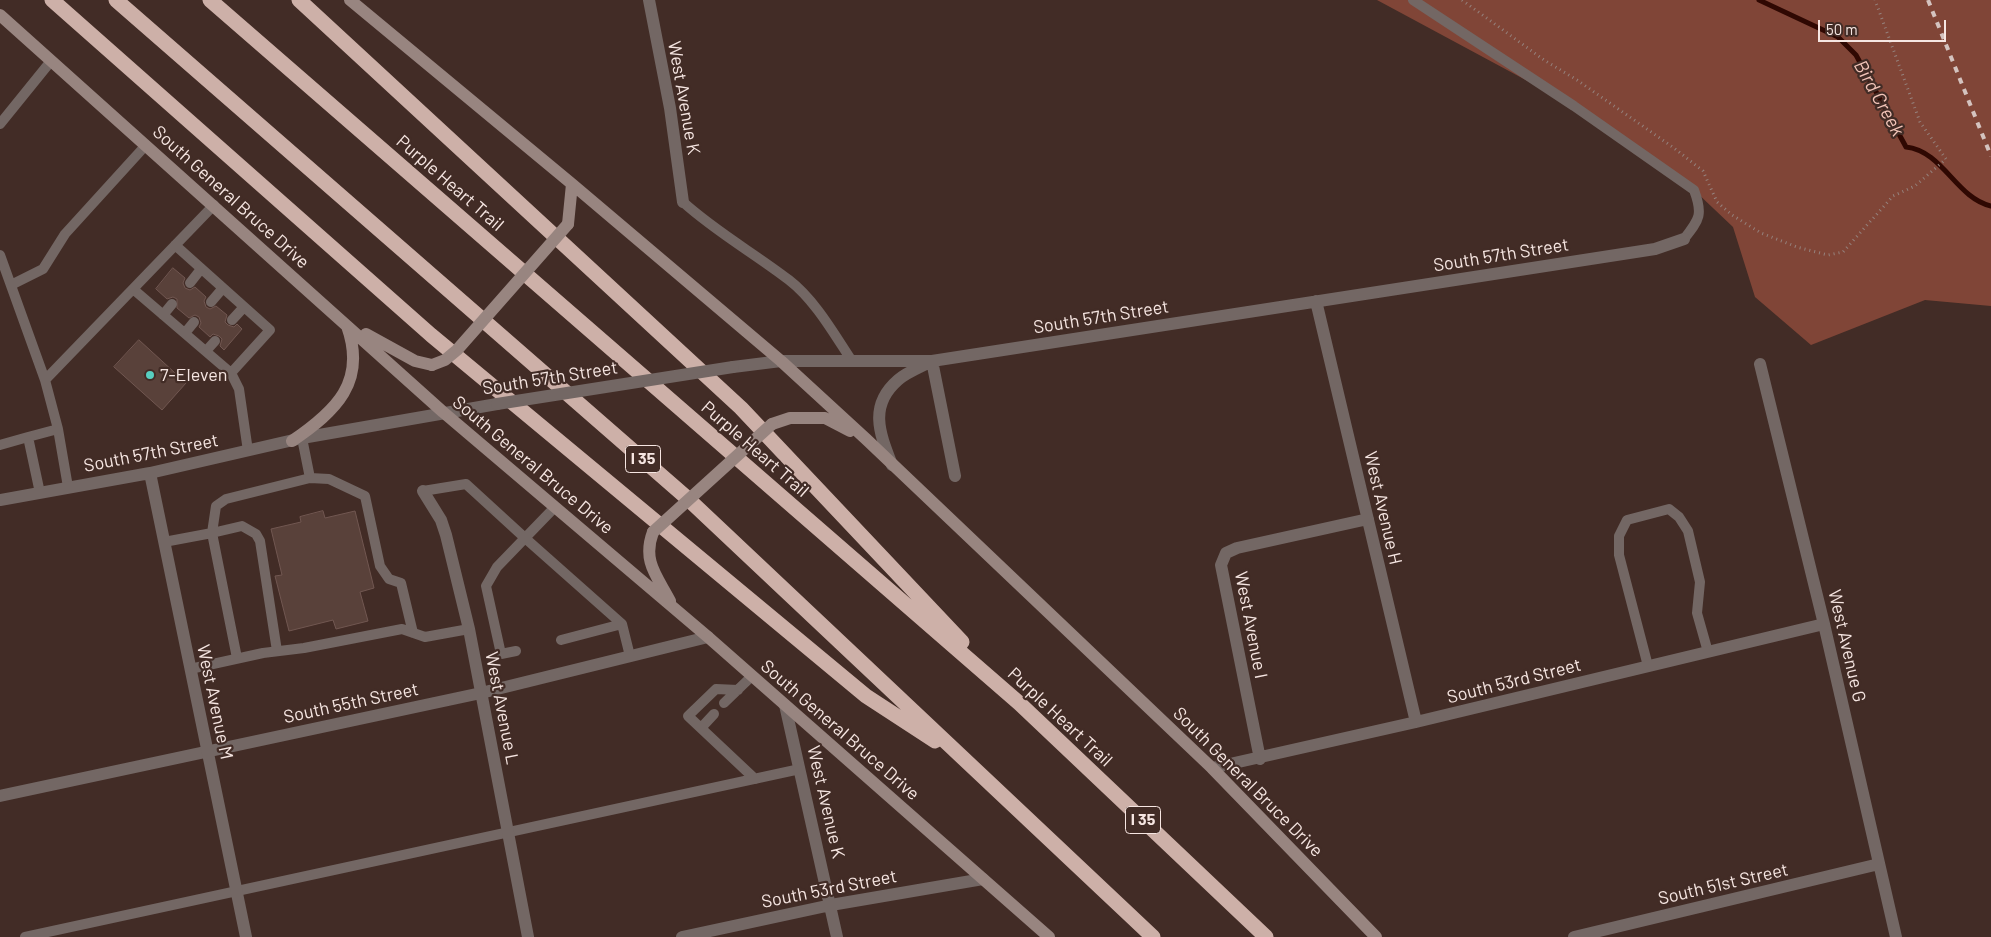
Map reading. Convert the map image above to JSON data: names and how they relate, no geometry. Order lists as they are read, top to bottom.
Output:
{
  "streets": {
    "highway": ["Purple Heart Trail", "I 35"],
    "main road": ["South General Bruce Drive"],
    "street": [
      "West Avenue K",
      "South 57th Street",
      "West Avenue H",
      "West Avenue I",
      "West Avenue G",
      "South 53rd Street",
      "West Avenue M",
      "South 55th Street",
      "West Avenue L",
      "South 51st Street"
    ]
  },
  "crossings": [
    ["West Avenue K", "South General Bruce Drive"],
    ["West Avenue K", "South 53rd Street"],
    ["South General Bruce Drive", "South 57th Street"],
    ["South General Bruce Drive", "South 53rd Street"],
    ["South General Bruce Drive", "South 55th Street"],
    ["South 57th Street", "West Avenue H"],
    ["South 57th Street", "West Avenue M"],
    ["West Avenue H", "West Avenue I"],
    ["West Avenue H", "South 53rd Street"],
    ["West Avenue I", "South 53rd Street"],
    ["West Avenue G", "South 53rd Street"],
    ["West Avenue G", "South 51st Street"],
    ["West Avenue M", "South 55th Street"],
    ["South 55th Street", "West Avenue L"]
  ],
  "water": ["Bird Creek"],
  "places": ["7-Eleven"],
  "scale_bar": "50 m"
}
